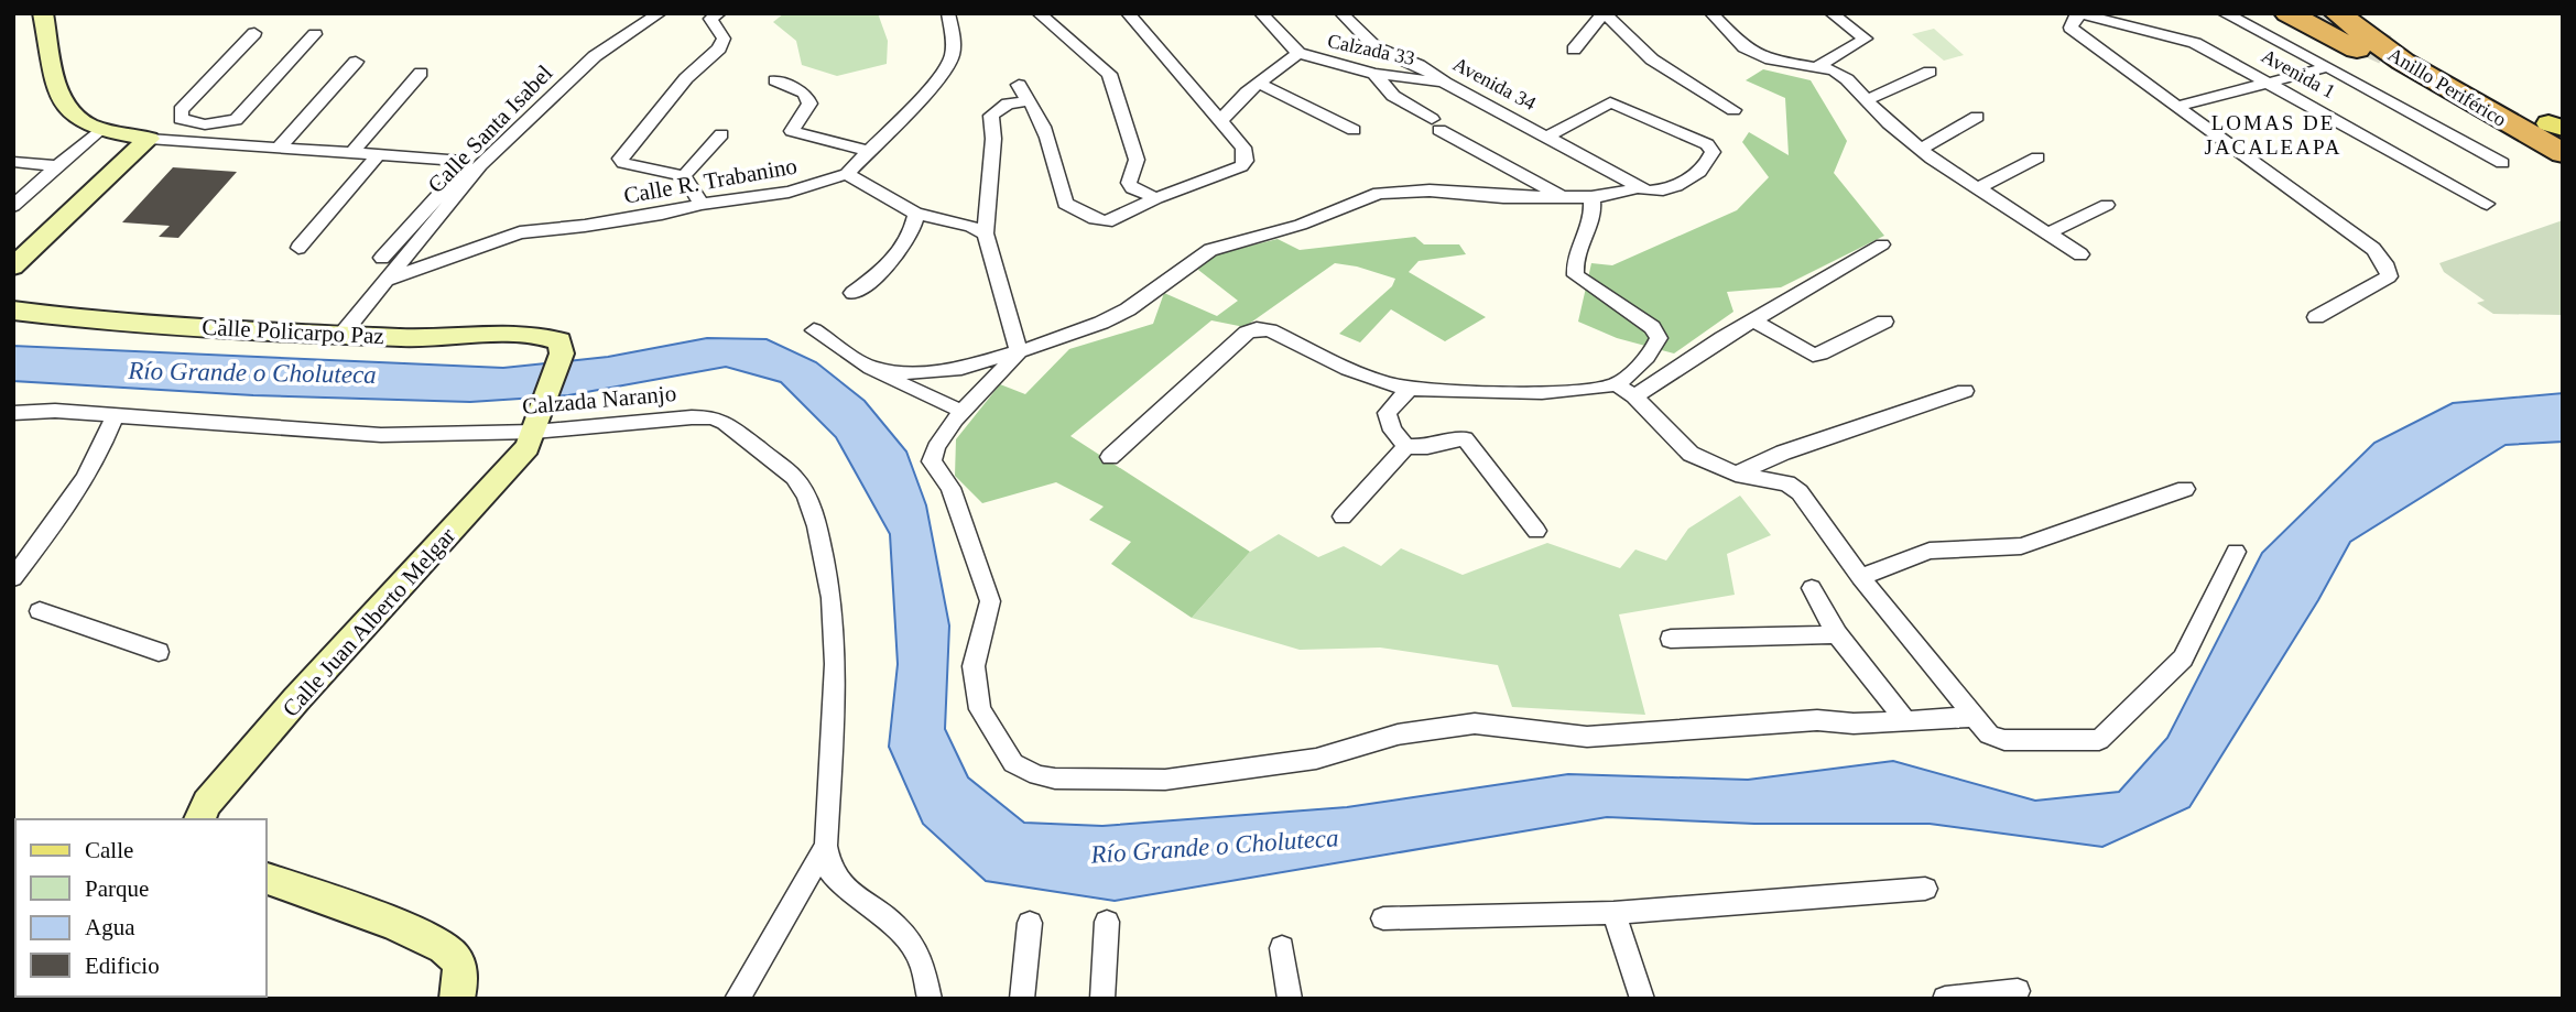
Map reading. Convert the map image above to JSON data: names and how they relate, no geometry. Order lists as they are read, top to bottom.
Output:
{
  "streets": {
    "highway": ["Anillo Periférico"],
    "street": [
      "Calzada 33",
      "Avenida 1",
      "Avenida 34",
      "Calle Santa Isabel",
      "Calle R. Trabanino",
      "Calle Policarpo Paz",
      "Calzada Naranjo",
      "Calle Juan Alberto Melgar"
    ]
  },
  "crossings": [
    ["Calzada 33", "Avenida 34"],
    ["Calle Santa Isabel", "Calle R. Trabanino"],
    ["Calle Santa Isabel", "Calle Policarpo Paz"],
    ["Calle Policarpo Paz", "Calle Juan Alberto Melgar"],
    ["Calzada Naranjo", "Calle Juan Alberto Melgar"]
  ],
  "districts": ["LOMAS DE JACALEAPA"],
  "water": ["Río Grande o Choluteca"],
  "legend": [
    "Calle",
    "Parque",
    "Agua",
    "Edificio"
  ]
}
